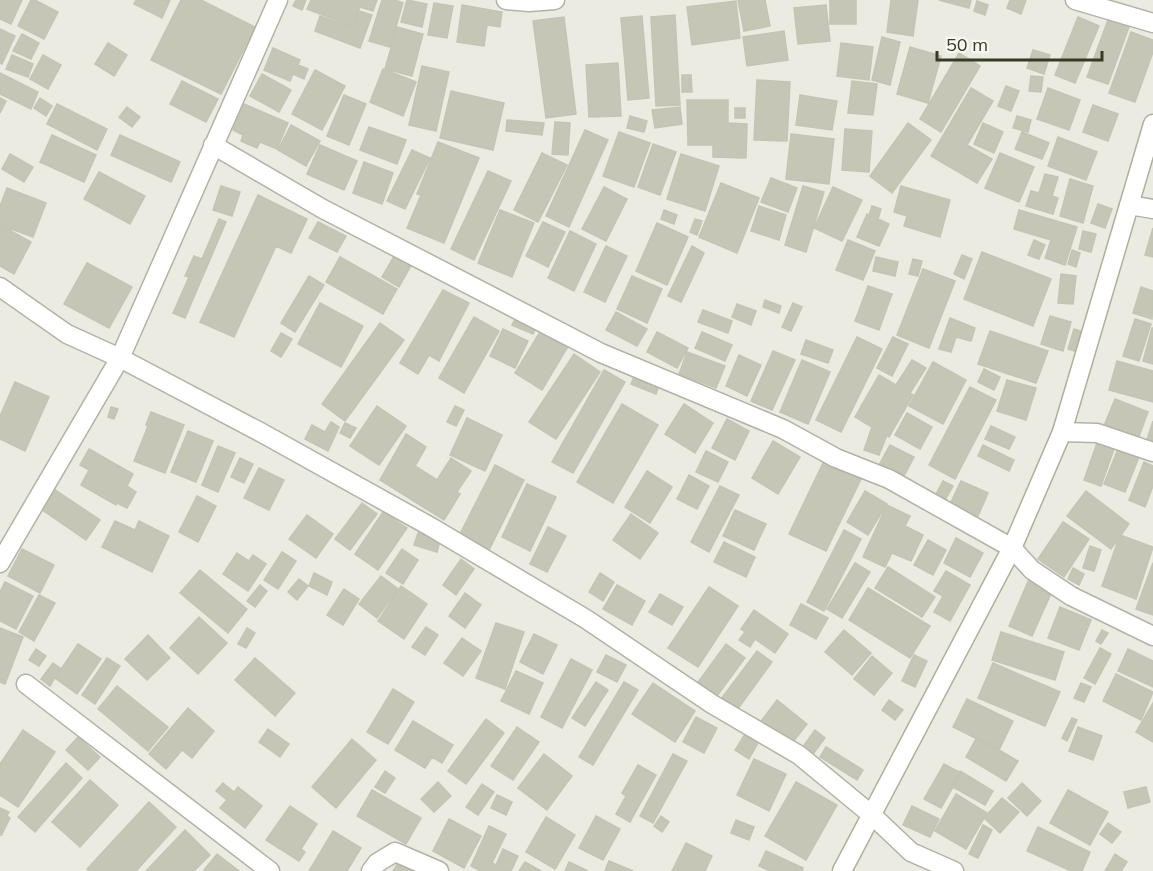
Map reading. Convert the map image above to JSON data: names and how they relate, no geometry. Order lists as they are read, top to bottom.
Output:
{
  "scale_bar": "50 m"
}
